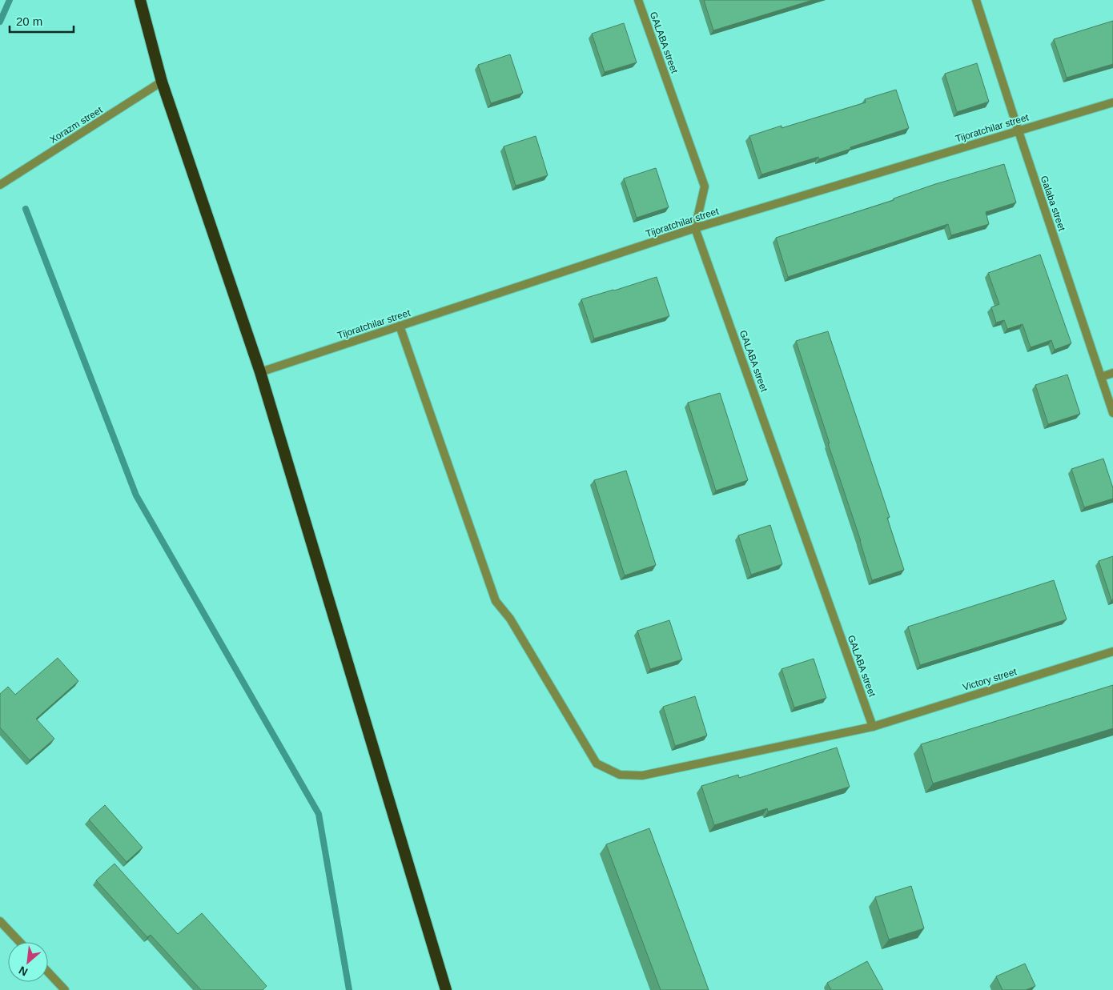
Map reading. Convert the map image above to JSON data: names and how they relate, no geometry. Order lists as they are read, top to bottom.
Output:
{
  "streets": {
    "street": [
      "GALABA street",
      "Xorazm street",
      "Tijoratchilar street",
      "Galaba street",
      "Victory street"
    ]
  },
  "crossings": [
    ["GALABA street", "Tijoratchilar street"],
    ["GALABA street", "Victory street"],
    ["Tijoratchilar street", "Galaba street"],
    ["Tijoratchilar street", "Victory street"]
  ],
  "scale_bar": "20 m",
  "north": "bottom left"
}
